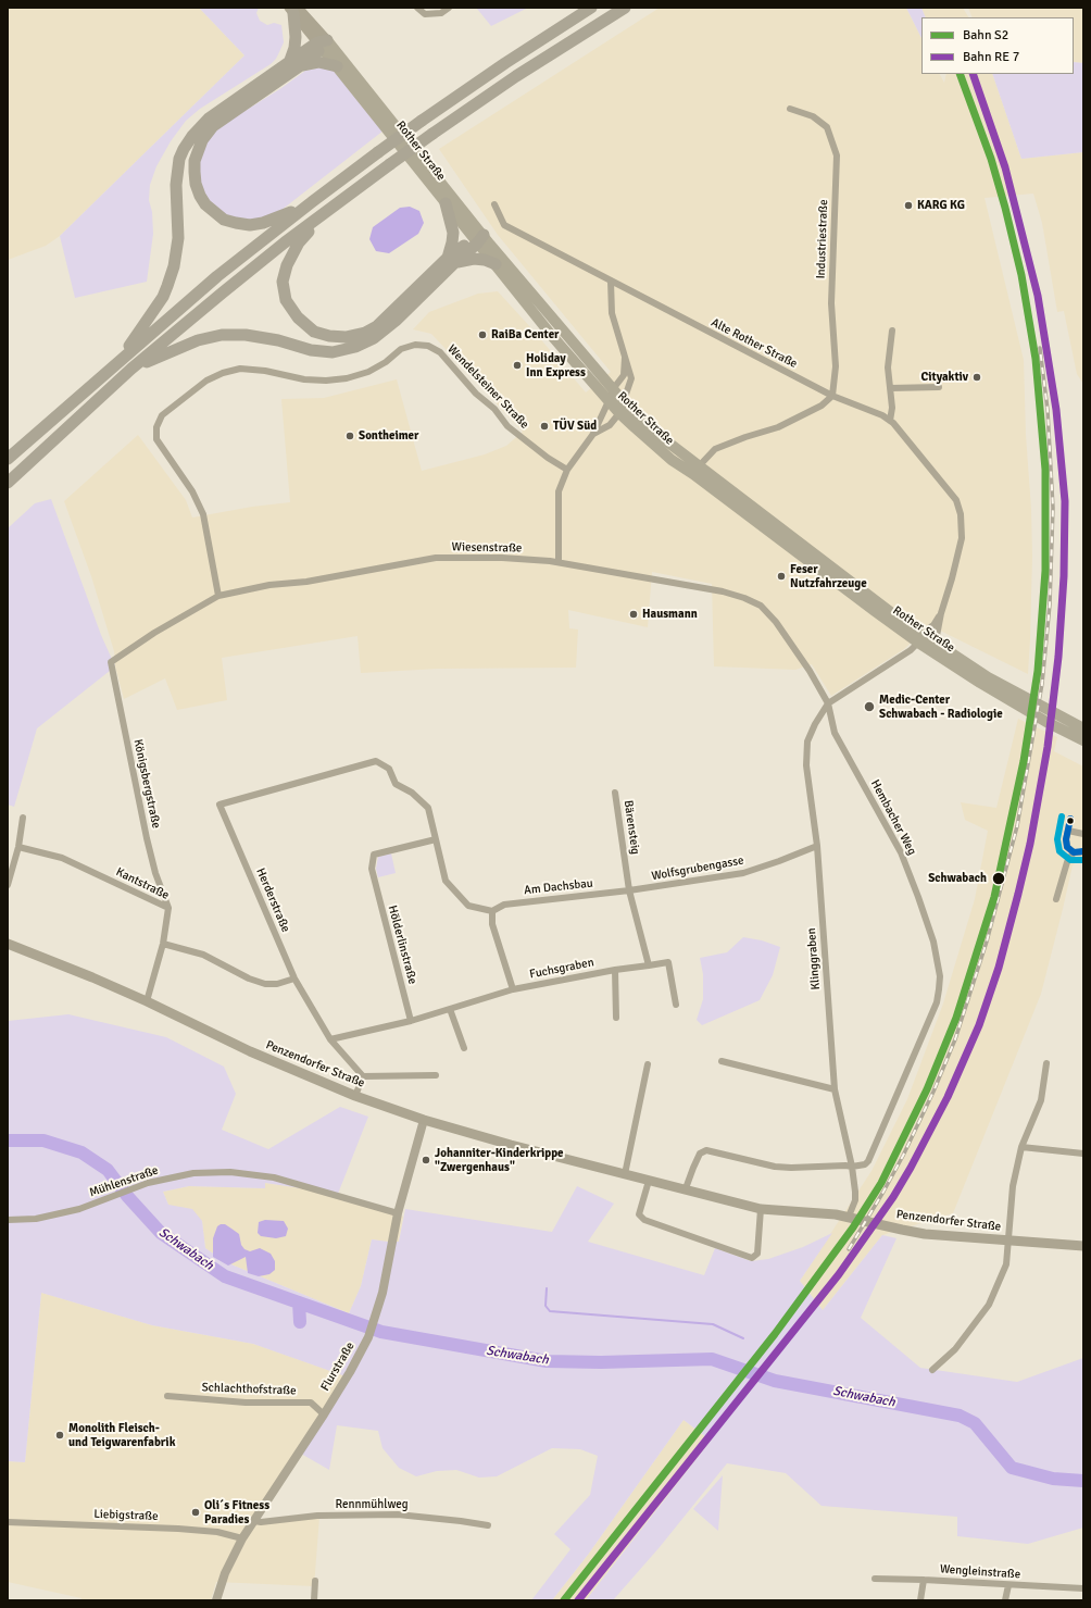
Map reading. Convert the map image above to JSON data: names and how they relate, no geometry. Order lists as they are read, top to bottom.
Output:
{
  "streets": {
    "main road": ["Rother Straße", "Penzendorfer Straße"],
    "street": [
      "Industriestraße",
      "Alte Rother Straße",
      "Wendelsteiner Straße",
      "Wiesenstraße",
      "Königsbergstraße",
      "Hembacher Weg",
      "Bärensteig",
      "Wolfsgrubengasse",
      "Kantstraße",
      "Am Dachsbau",
      "Herderstraße",
      "Hölderlinstraße",
      "Klinggraben",
      "Fuchsgraben",
      "Mühlenstraße",
      "Flurstraße",
      "Schlachthofstraße",
      "Rennmühlweg",
      "Liebigstraße",
      "Wengleinstraße"
    ]
  },
  "crossings": [
    ["Rother Straße", "Alte Rother Straße"],
    ["Industriestraße", "Alte Rother Straße"],
    ["Wendelsteiner Straße", "Wiesenstraße"],
    ["Wiesenstraße", "Königsbergstraße"],
    ["Wiesenstraße", "Hembacher Weg"],
    ["Wiesenstraße", "Klinggraben"],
    ["Königsbergstraße", "Kantstraße"],
    ["Hembacher Weg", "Klinggraben"],
    ["Bärensteig", "Wolfsgrubengasse"],
    ["Bärensteig", "Am Dachsbau"],
    ["Wolfsgrubengasse", "Am Dachsbau"],
    ["Wolfsgrubengasse", "Klinggraben"],
    ["Kantstraße", "Penzendorfer Straße"],
    ["Herderstraße", "Hölderlinstraße"],
    ["Hölderlinstraße", "Fuchsgraben"],
    ["Klinggraben", "Penzendorfer Straße"],
    ["Penzendorfer Straße", "Flurstraße"],
    ["Mühlenstraße", "Flurstraße"],
    ["Flurstraße", "Schlachthofstraße"],
    ["Flurstraße", "Rennmühlweg"],
    ["Flurstraße", "Liebigstraße"]
  ],
  "water": ["Schwabach"],
  "places": [
    "KARG KG",
    "RaiBa Center",
    "Holiday Inn Express",
    "Cityaktiv",
    "TÜV Süd",
    "Sontheimer",
    "Feser Nutzfahrzeuge",
    "Hausmann",
    "Medic-Center Schwabach - Radiologie",
    "Schwabach",
    "Johanniter-Kinderkrippe \"Zwergenhaus\"",
    "Monolith Fleisch- und Teigwarenfabrik",
    "Oli´s Fitness Paradies"
  ],
  "lines": ["rail line S2"],
  "legend": ["Bahn S2", "Bahn RE 7"]
}
